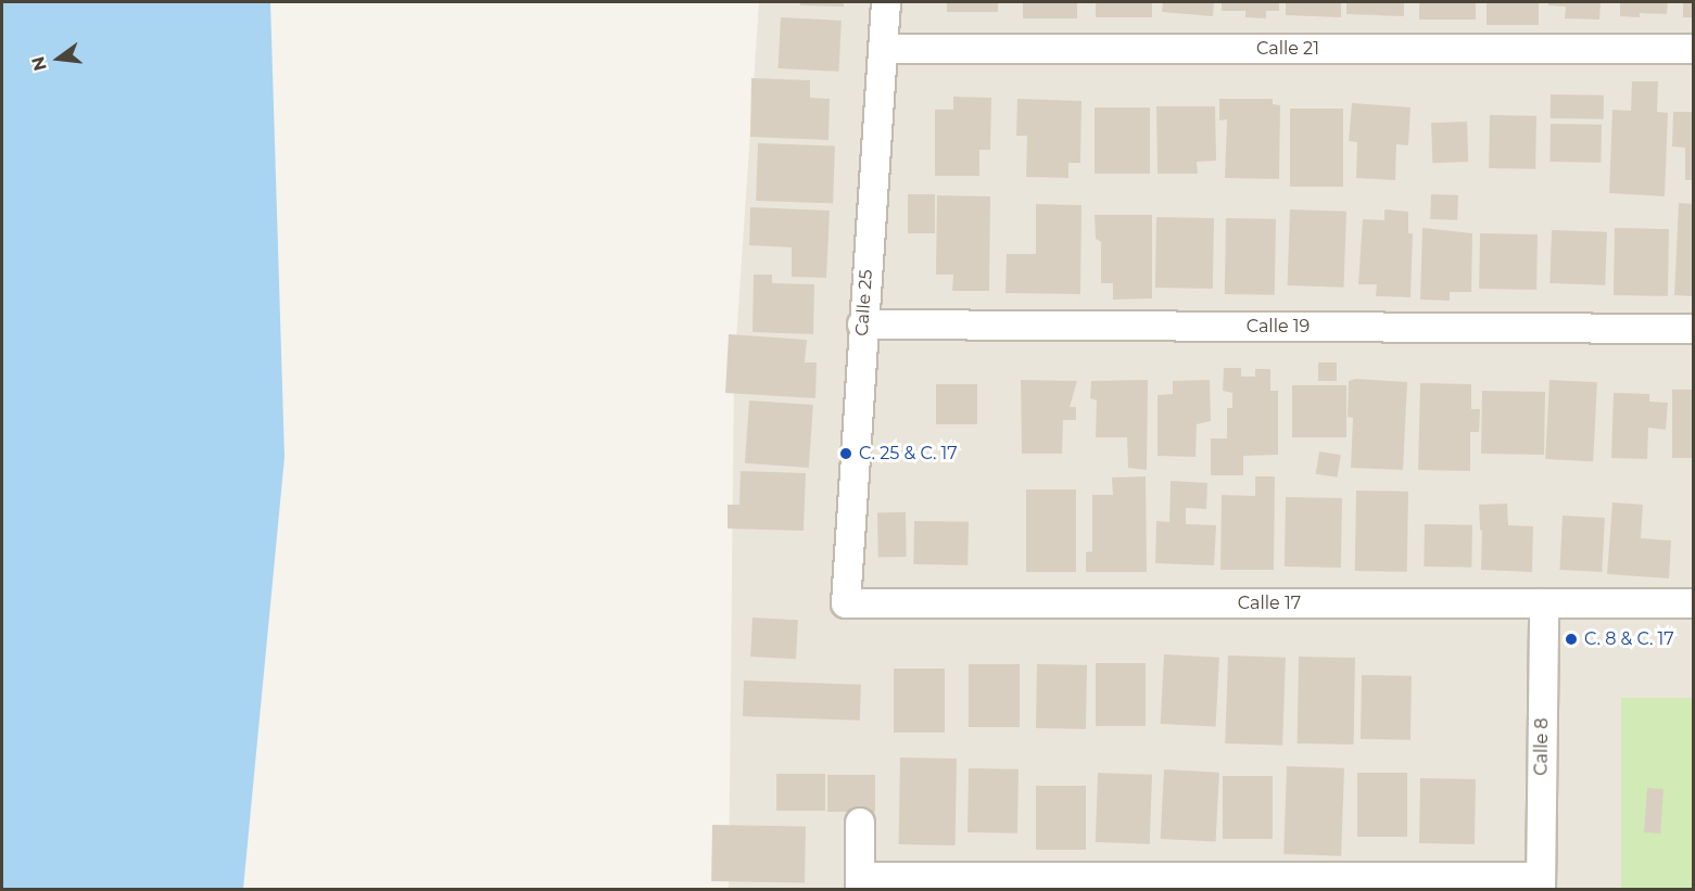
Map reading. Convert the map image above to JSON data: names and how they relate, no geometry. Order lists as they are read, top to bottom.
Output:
{
  "streets": {
    "street": [
      "Calle 21",
      "Calle 25",
      "Calle 19",
      "Calle 17",
      "Calle 8"
    ]
  },
  "crossings": [
    ["Calle 21", "Calle 25"],
    ["Calle 25", "Calle 19"],
    ["Calle 25", "Calle 17"],
    ["Calle 17", "Calle 8"]
  ],
  "places": ["C. 25 & C. 17", "C. 8 & C. 17"],
  "north": "left"
}
